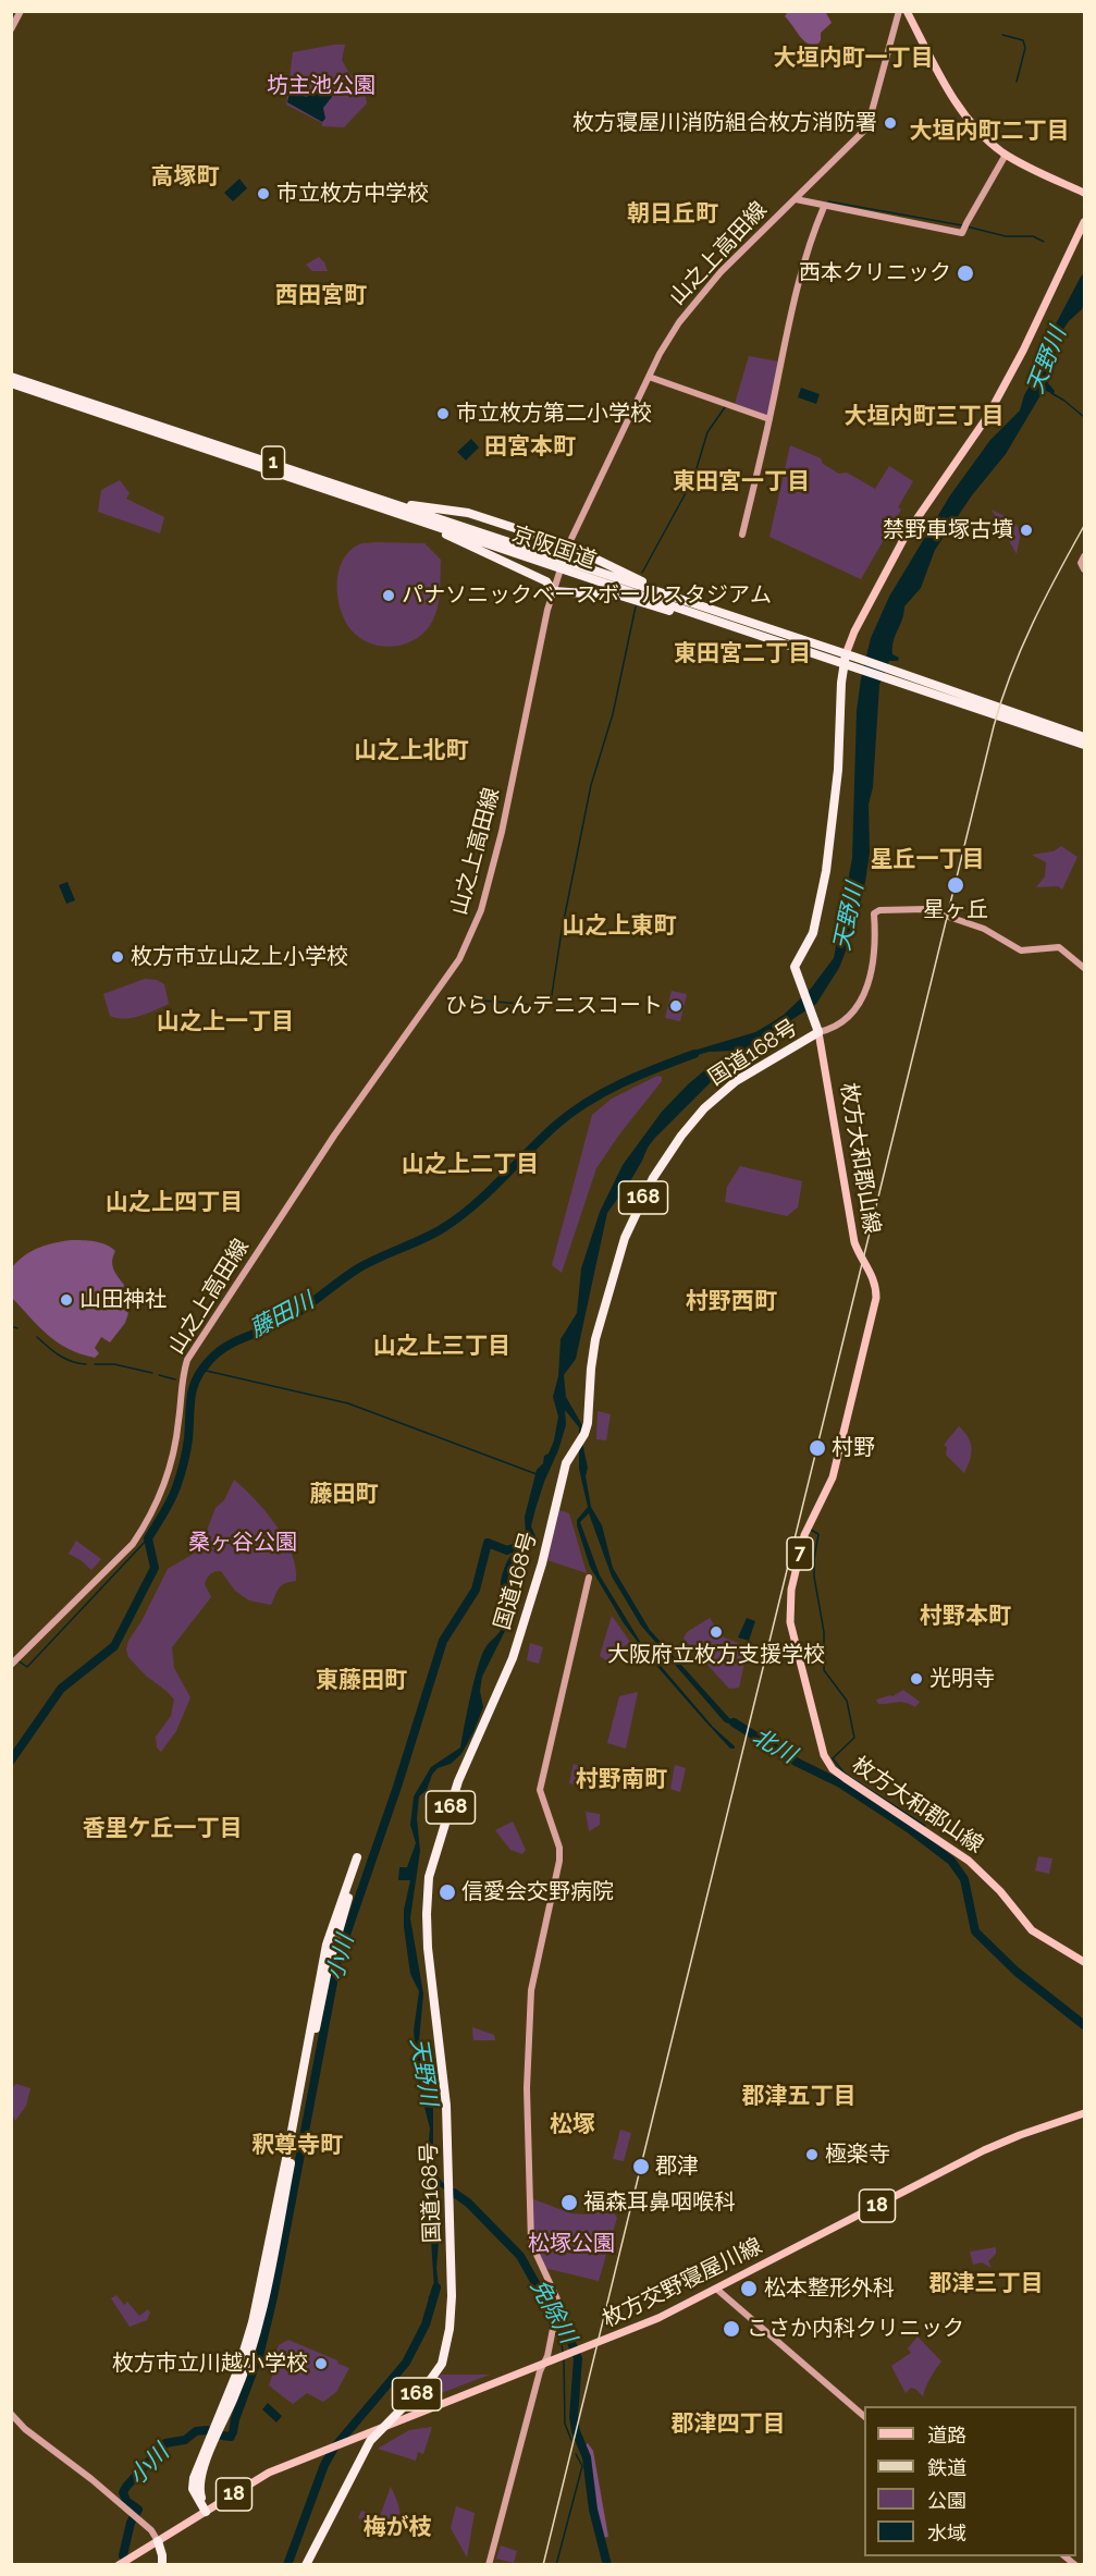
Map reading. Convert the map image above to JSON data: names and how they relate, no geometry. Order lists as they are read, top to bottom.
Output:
{
  "streets": {
    "highway": [
      "1",
      "京阪国道",
      "国道168号",
      "168"
    ],
    "main road": [
      "枚方大和郡山線",
      "7",
      "18",
      "枚方交野寝屋川線"
    ],
    "street": ["山之上高田線"]
  },
  "crossings": [
    ["山之上高田線", "1"],
    ["1", "京阪国道"],
    ["京阪国道", "国道168号"],
    ["国道168号", "枚方大和郡山線"],
    ["国道168号", "枚方交野寝屋川線"]
  ],
  "districts": [
    "大垣内町一丁目",
    "大垣内町二丁目",
    "高塚町",
    "朝日丘町",
    "西田宮町",
    "大垣内町三丁目",
    "田宮本町",
    "東田宮一丁目",
    "東田宮二丁目",
    "山之上北町",
    "星丘一丁目",
    "山之上東町",
    "山之上一丁目",
    "山之上二丁目",
    "山之上四丁目",
    "村野西町",
    "山之上三丁目",
    "藤田町",
    "村野本町",
    "東藤田町",
    "村野南町",
    "香里ケ丘一丁目",
    "郡津五丁目",
    "松塚",
    "釈尊寺町",
    "郡津三丁目",
    "郡津四丁目",
    "梅が枝"
  ],
  "water": [
    "天野川",
    "藤田川",
    "北川",
    "小川",
    "免除川"
  ],
  "parks": ["坊主池公園", "桑ヶ谷公園", "松塚公園"],
  "places": [
    "枚方寝屋川消防組合枚方消防署",
    "市立枚方中学校",
    "西本クリニック",
    "市立枚方第二小学校",
    "禁野車塚古墳",
    "パナソニックベースボールスタジアム",
    "星ヶ丘",
    "枚方市立山之上小学校",
    "ひらしんテニスコート",
    "山田神社",
    "村野",
    "大阪府立枚方支援学校",
    "光明寺",
    "信愛会交野病院",
    "極楽寺",
    "郡津",
    "福森耳鼻咽喉科",
    "松本整形外科",
    "こさか内科クリニック",
    "枚方市立川越小学校"
  ],
  "legend": [
    "道路",
    "鉄道",
    "公園",
    "水域"
  ]
}
